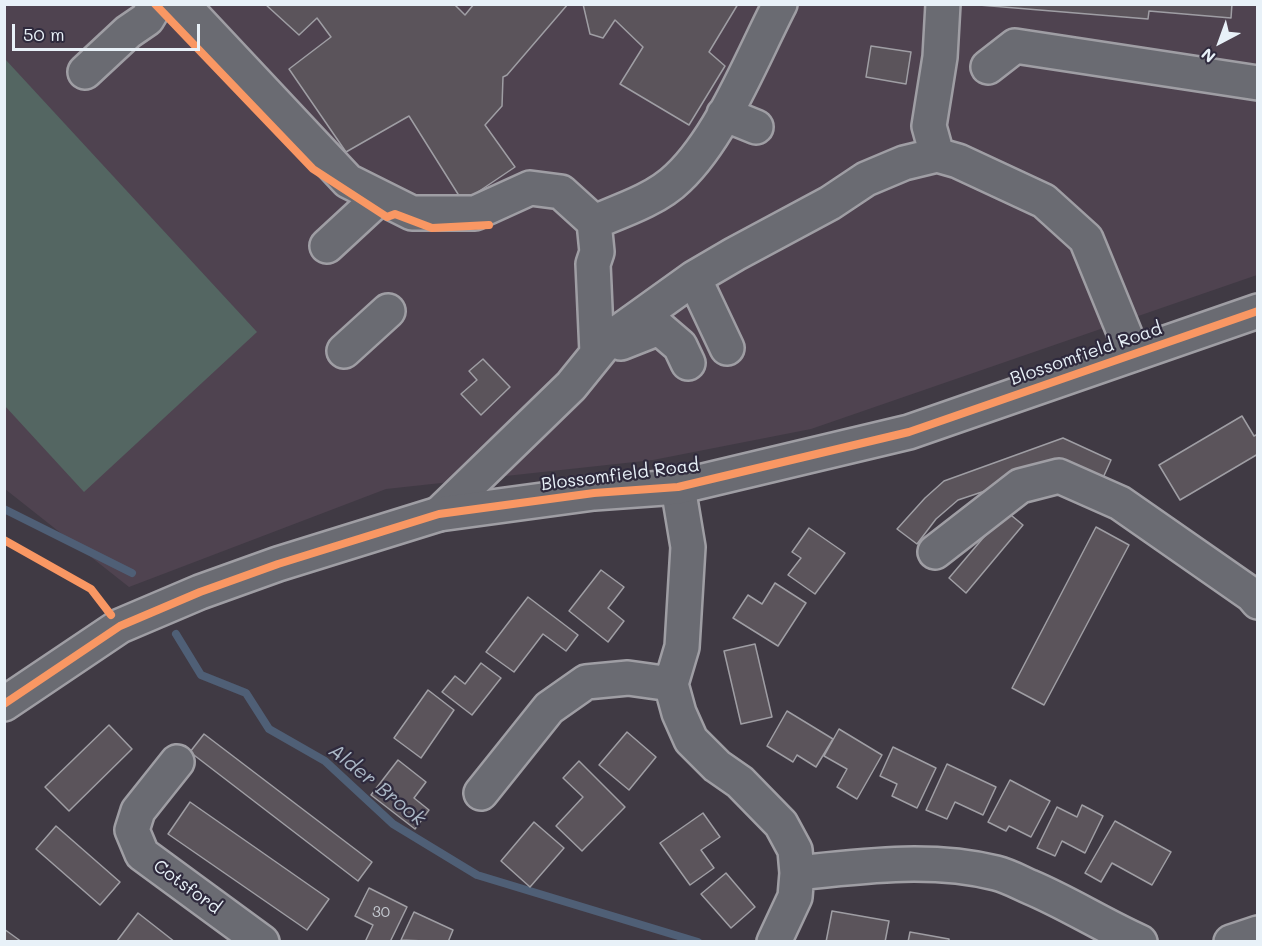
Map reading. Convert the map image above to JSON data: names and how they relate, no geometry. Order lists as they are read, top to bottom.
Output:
{
  "streets": {
    "street": ["Blossomfield Road", "Cotsford"]
  },
  "water": ["Alder Brook"],
  "house_numbers": ["30"],
  "scale_bar": "50 m",
  "north": "bottom left"
}
